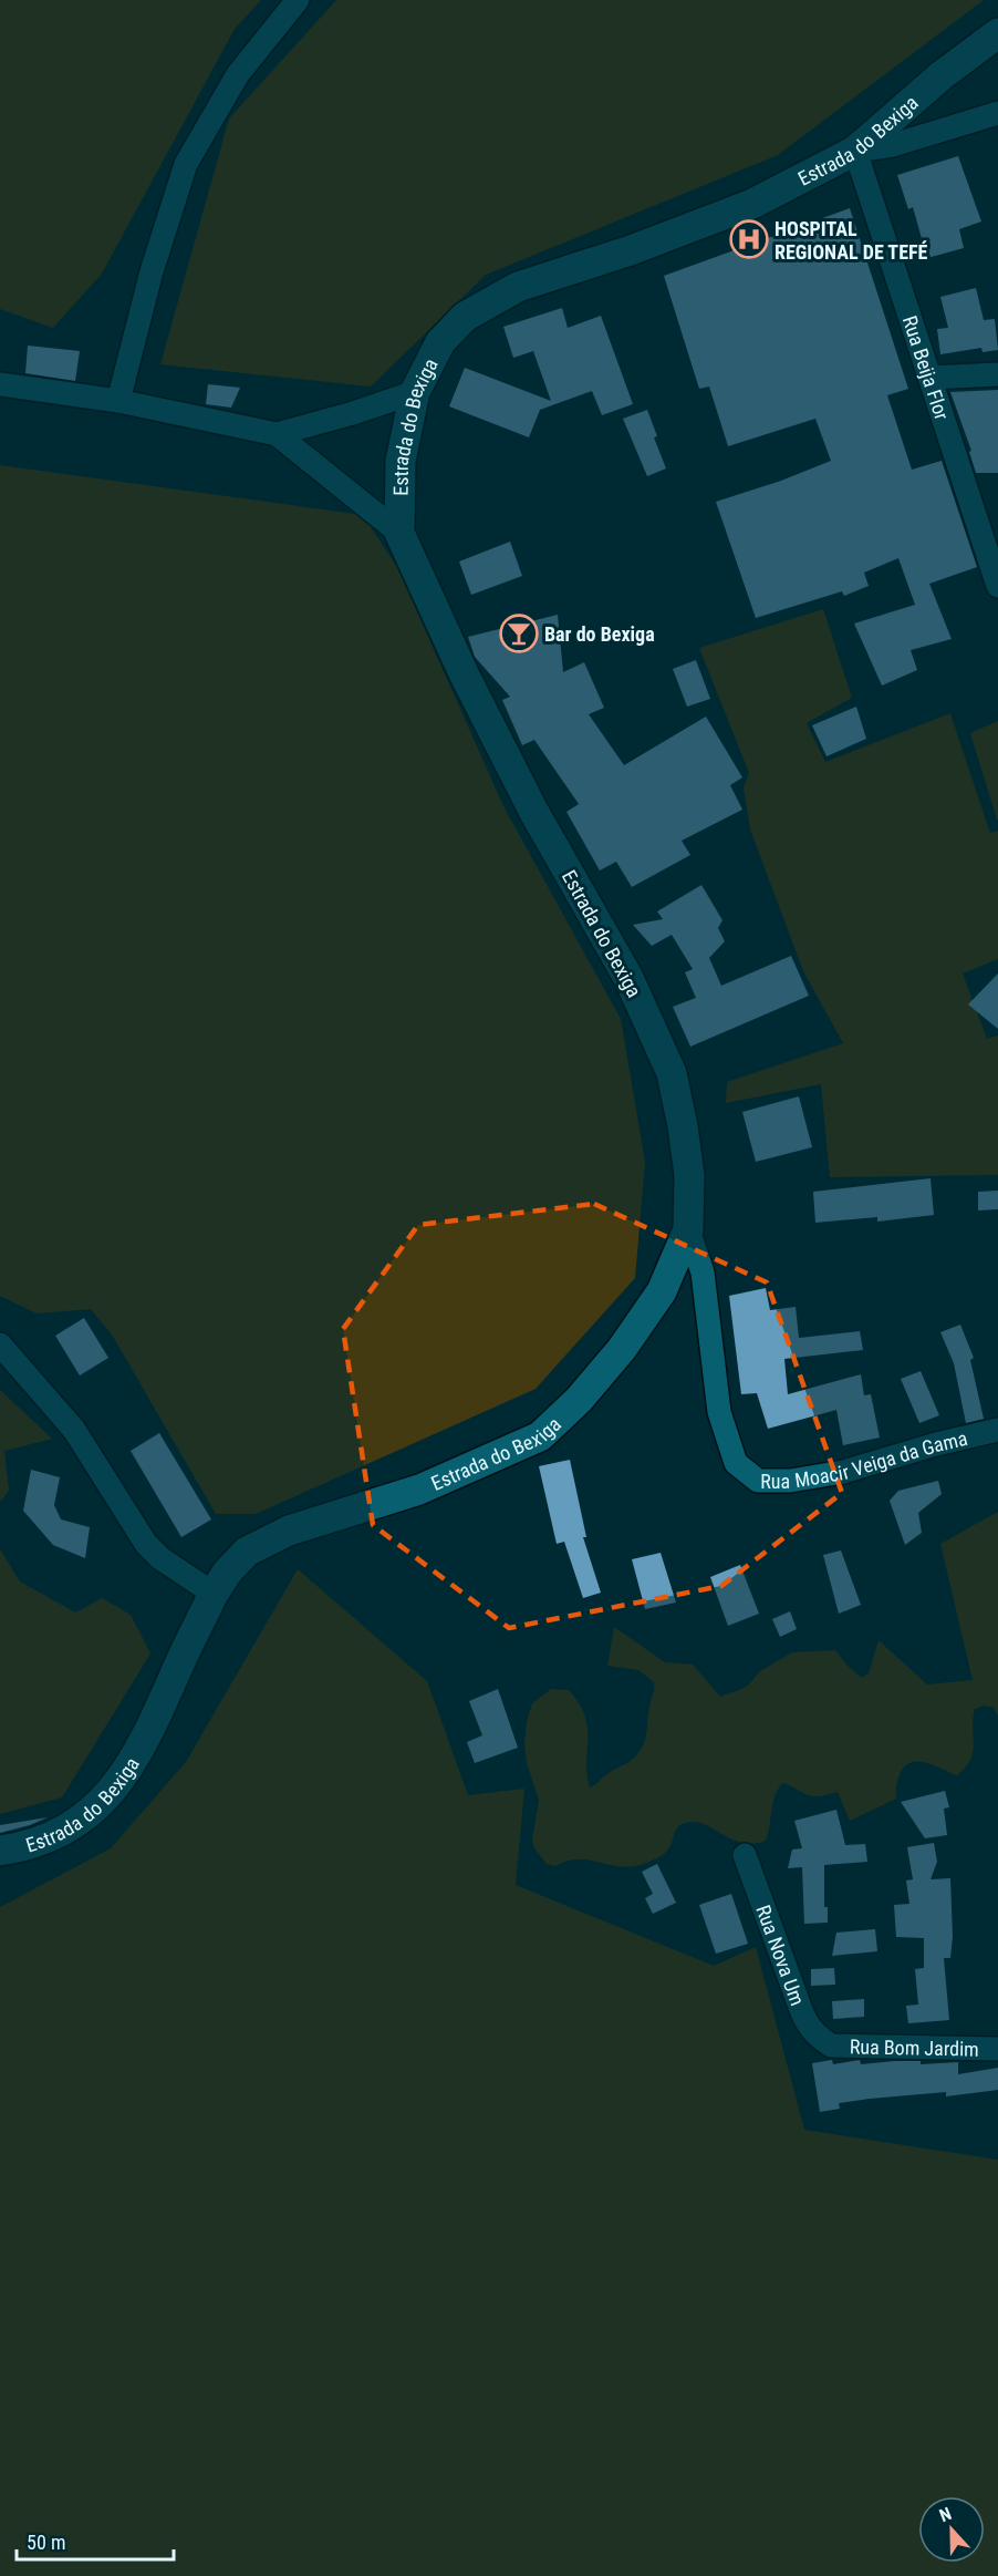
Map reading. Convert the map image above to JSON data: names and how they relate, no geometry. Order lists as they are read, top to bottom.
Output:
{
  "streets": {
    "street": [
      "Estrada do Bexiga",
      "Rua Beija Flor",
      "Rua Moacir Veiga da Gama",
      "Rua Nova Um",
      "Rua Bom Jardim"
    ]
  },
  "crossings": [
    ["Estrada do Bexiga", "Rua Beija Flor"],
    ["Estrada do Bexiga", "Rua Moacir Veiga da Gama"],
    ["Rua Nova Um", "Rua Bom Jardim"]
  ],
  "places": {
    "hospital": ["HOSPITAL REGIONAL DE TEFÉ"],
    "bar": ["Bar do Bexiga"]
  },
  "scale_bar": "50 m",
  "north": "top"
}
